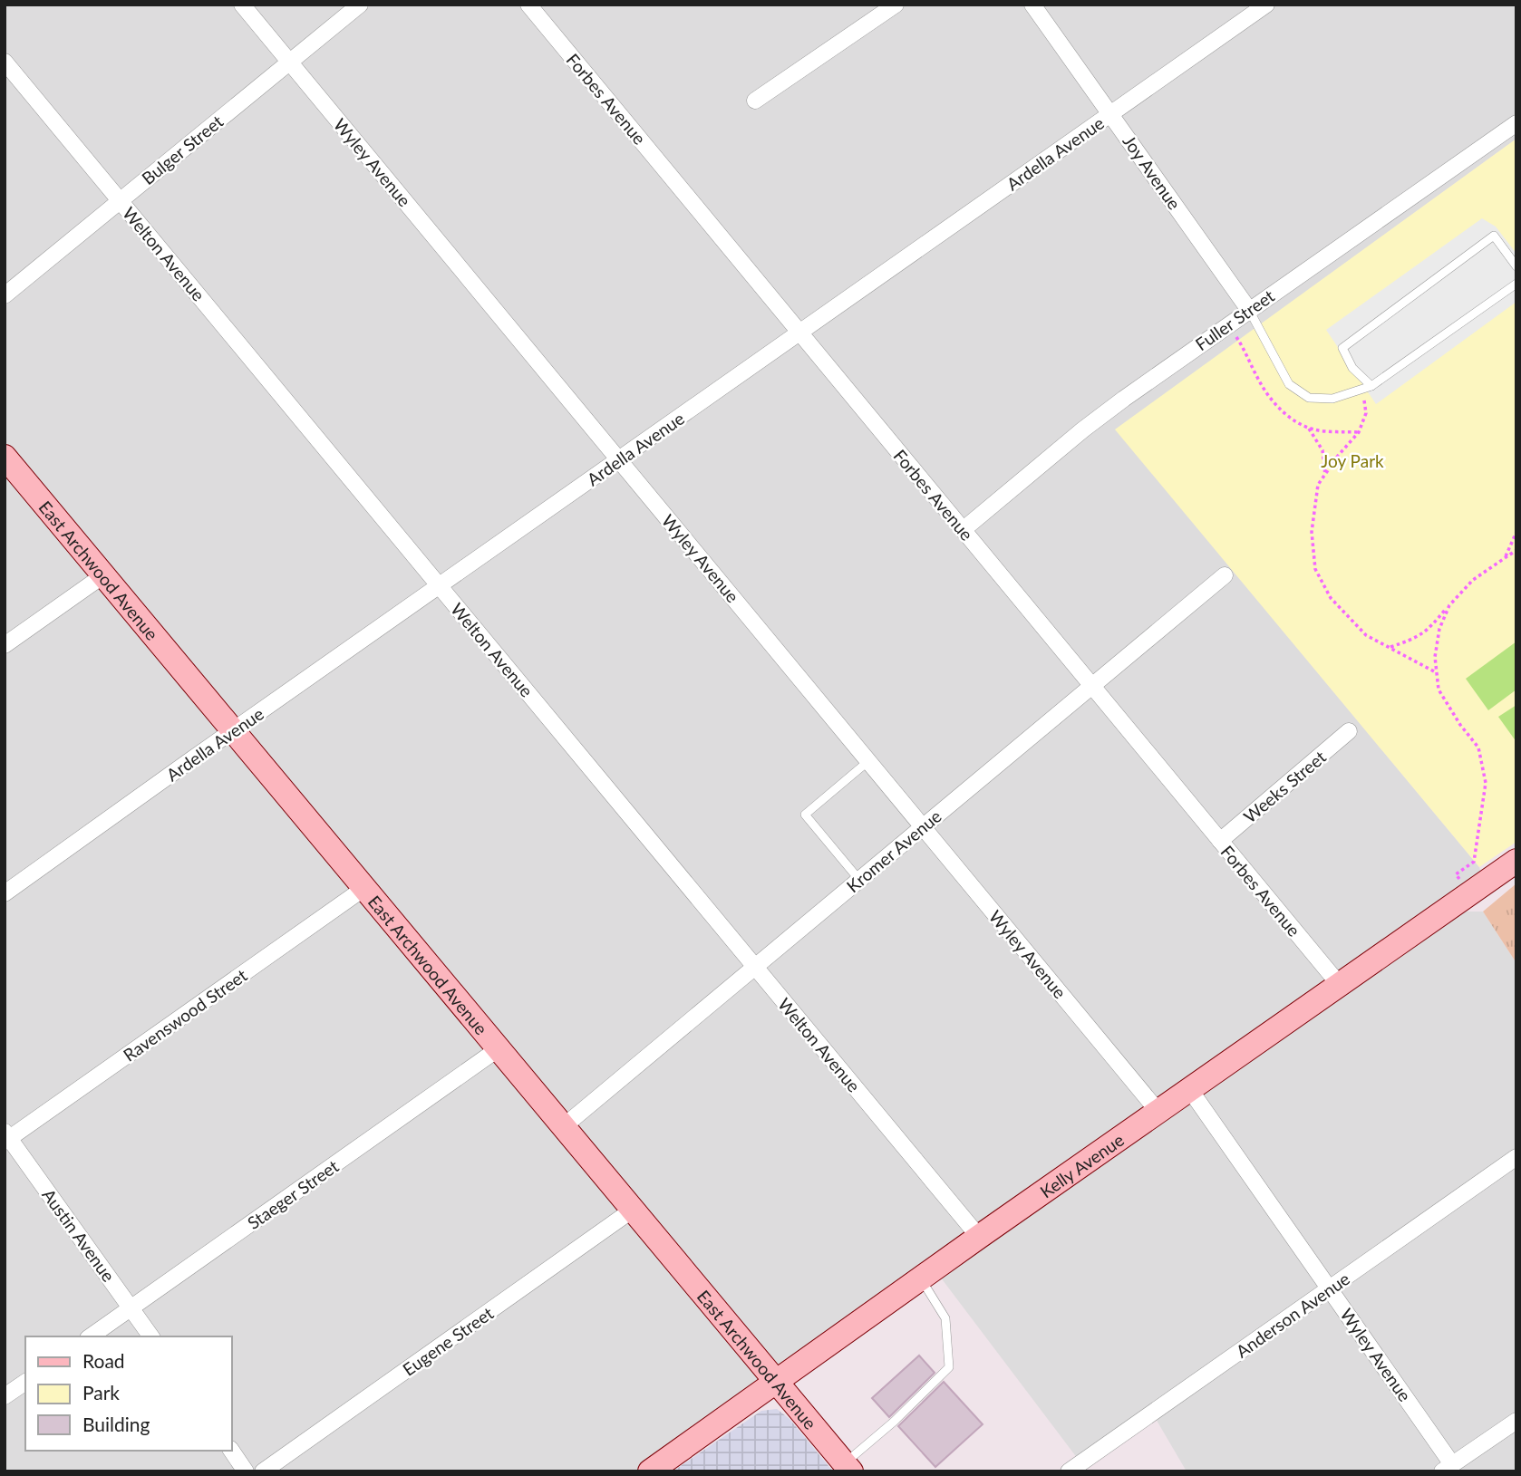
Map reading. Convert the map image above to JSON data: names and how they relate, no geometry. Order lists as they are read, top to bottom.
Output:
{
  "streets": {
    "main road": ["East Archwood Avenue", "Kelly Avenue"],
    "street": [
      "Forbes Avenue",
      "Bulger Street",
      "Ardella Avenue",
      "Wyley Avenue",
      "Joy Avenue",
      "Welton Avenue",
      "Fuller Street",
      "Weeks Street",
      "Kromer Avenue",
      "Ravenswood Street",
      "Staeger Street",
      "Austin Avenue",
      "Anderson Avenue",
      "Eugene Street"
    ]
  },
  "crossings": [
    ["Forbes Avenue", "Ardella Avenue"],
    ["Forbes Avenue", "Fuller Street"],
    ["Forbes Avenue", "Weeks Street"],
    ["Forbes Avenue", "Kromer Avenue"],
    ["Forbes Avenue", "Kelly Avenue"],
    ["Bulger Street", "Wyley Avenue"],
    ["Bulger Street", "Welton Avenue"],
    ["Ardella Avenue", "Wyley Avenue"],
    ["Ardella Avenue", "Joy Avenue"],
    ["Ardella Avenue", "Welton Avenue"],
    ["Ardella Avenue", "East Archwood Avenue"],
    ["Wyley Avenue", "Kromer Avenue"],
    ["Wyley Avenue", "Kelly Avenue"],
    ["Wyley Avenue", "Anderson Avenue"],
    ["Joy Avenue", "Fuller Street"],
    ["Welton Avenue", "Kromer Avenue"],
    ["Welton Avenue", "Kelly Avenue"],
    ["East Archwood Avenue", "Kromer Avenue"],
    ["East Archwood Avenue", "Ravenswood Street"],
    ["East Archwood Avenue", "Kelly Avenue"],
    ["East Archwood Avenue", "Staeger Street"],
    ["East Archwood Avenue", "Eugene Street"],
    ["Ravenswood Street", "Austin Avenue"],
    ["Staeger Street", "Austin Avenue"]
  ],
  "parks": ["Joy Park"],
  "legend": ["Road", "Park", "Building"]
}
